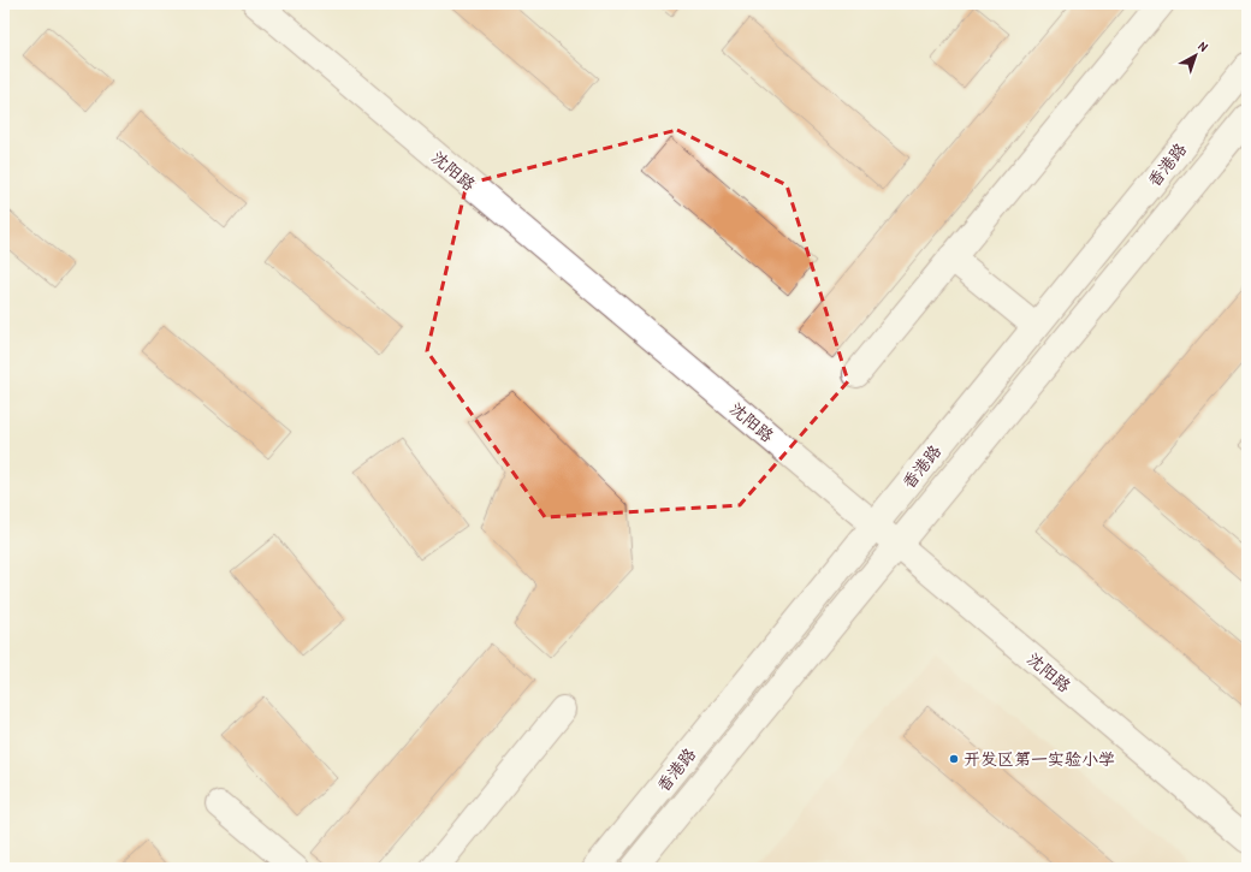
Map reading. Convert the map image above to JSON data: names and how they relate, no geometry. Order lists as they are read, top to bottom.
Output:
{
  "streets": {
    "main road": ["香港路", "沈阳路"]
  },
  "crossings": [
    ["香港路", "沈阳路"]
  ],
  "places": ["开发区第一实验小学"],
  "north": "top right"
}
